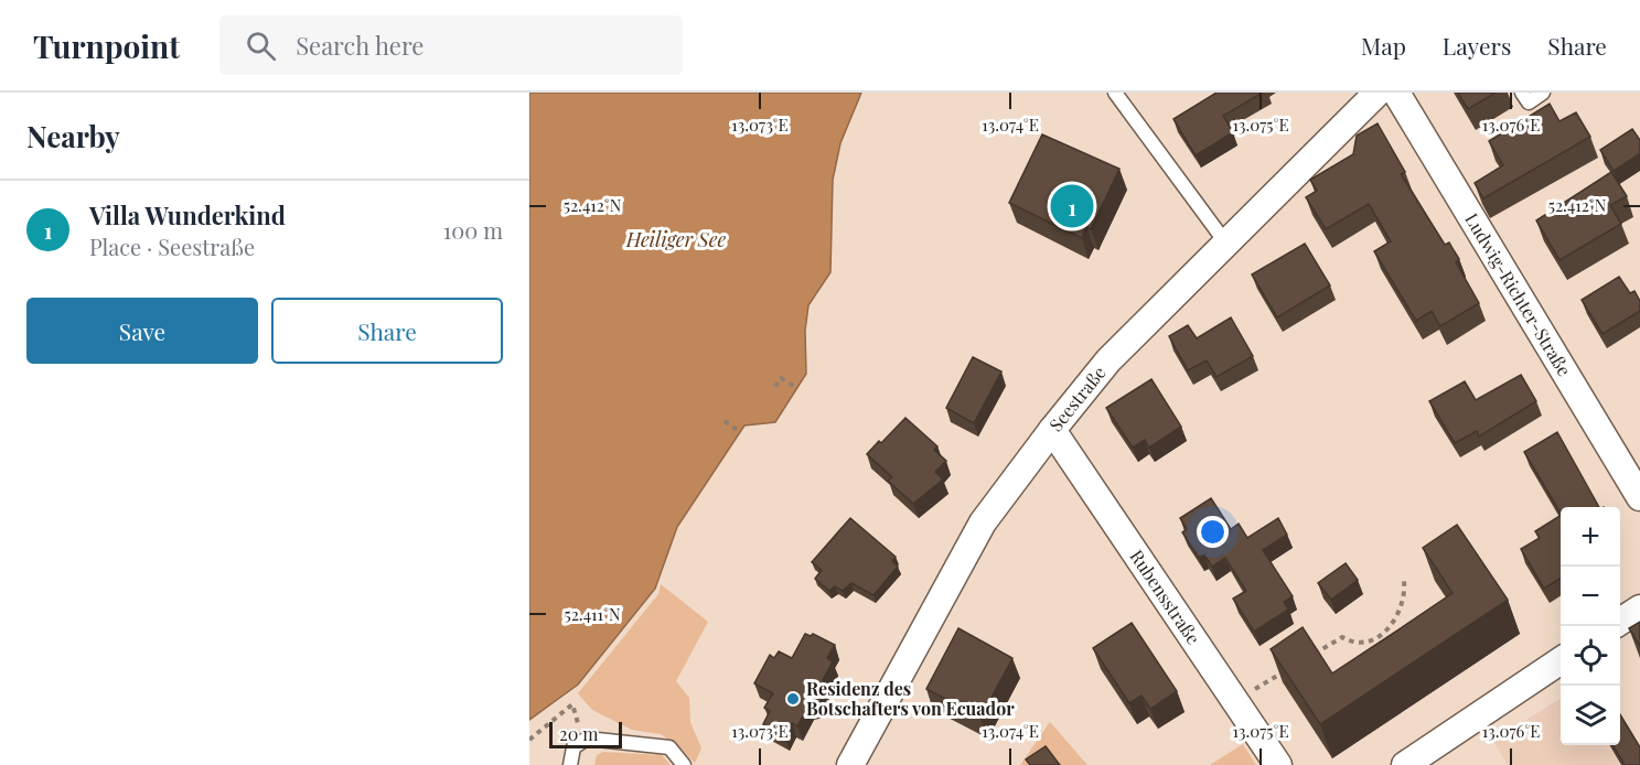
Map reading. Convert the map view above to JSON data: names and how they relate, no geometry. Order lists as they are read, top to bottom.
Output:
{
  "streets": {
    "street": ["Ludwig-Richter-Straße", "Seestraße", "Rubensstraße"]
  },
  "crossings": [
    ["Seestraße", "Rubensstraße"]
  ],
  "water": ["Heiliger See"],
  "places": ["Residenz des Botschafters von Ecuador"],
  "scale_bar": "20 m",
  "page": {
    "header": "Turnpoint",
    "search": "Search here",
    "nav": ["Map", "Layers", "Share"],
    "heading": "Nearby",
    "list": [
      {
        "mark": "1",
        "name": "Villa Wunderkind",
        "note": "Place · Seestraße",
        "value": "100 m"
      }
    ],
    "pins": "1",
    "buttons": ["Save", "Share"],
    "map_buttons": ["+", "−"],
    "scale": "20 m"
  },
  "coordinates": [
    "13.073°E",
    "13.074°E",
    "13.075°E",
    "13.076°E",
    "52.412°N",
    "52.411°N"
  ]
}
